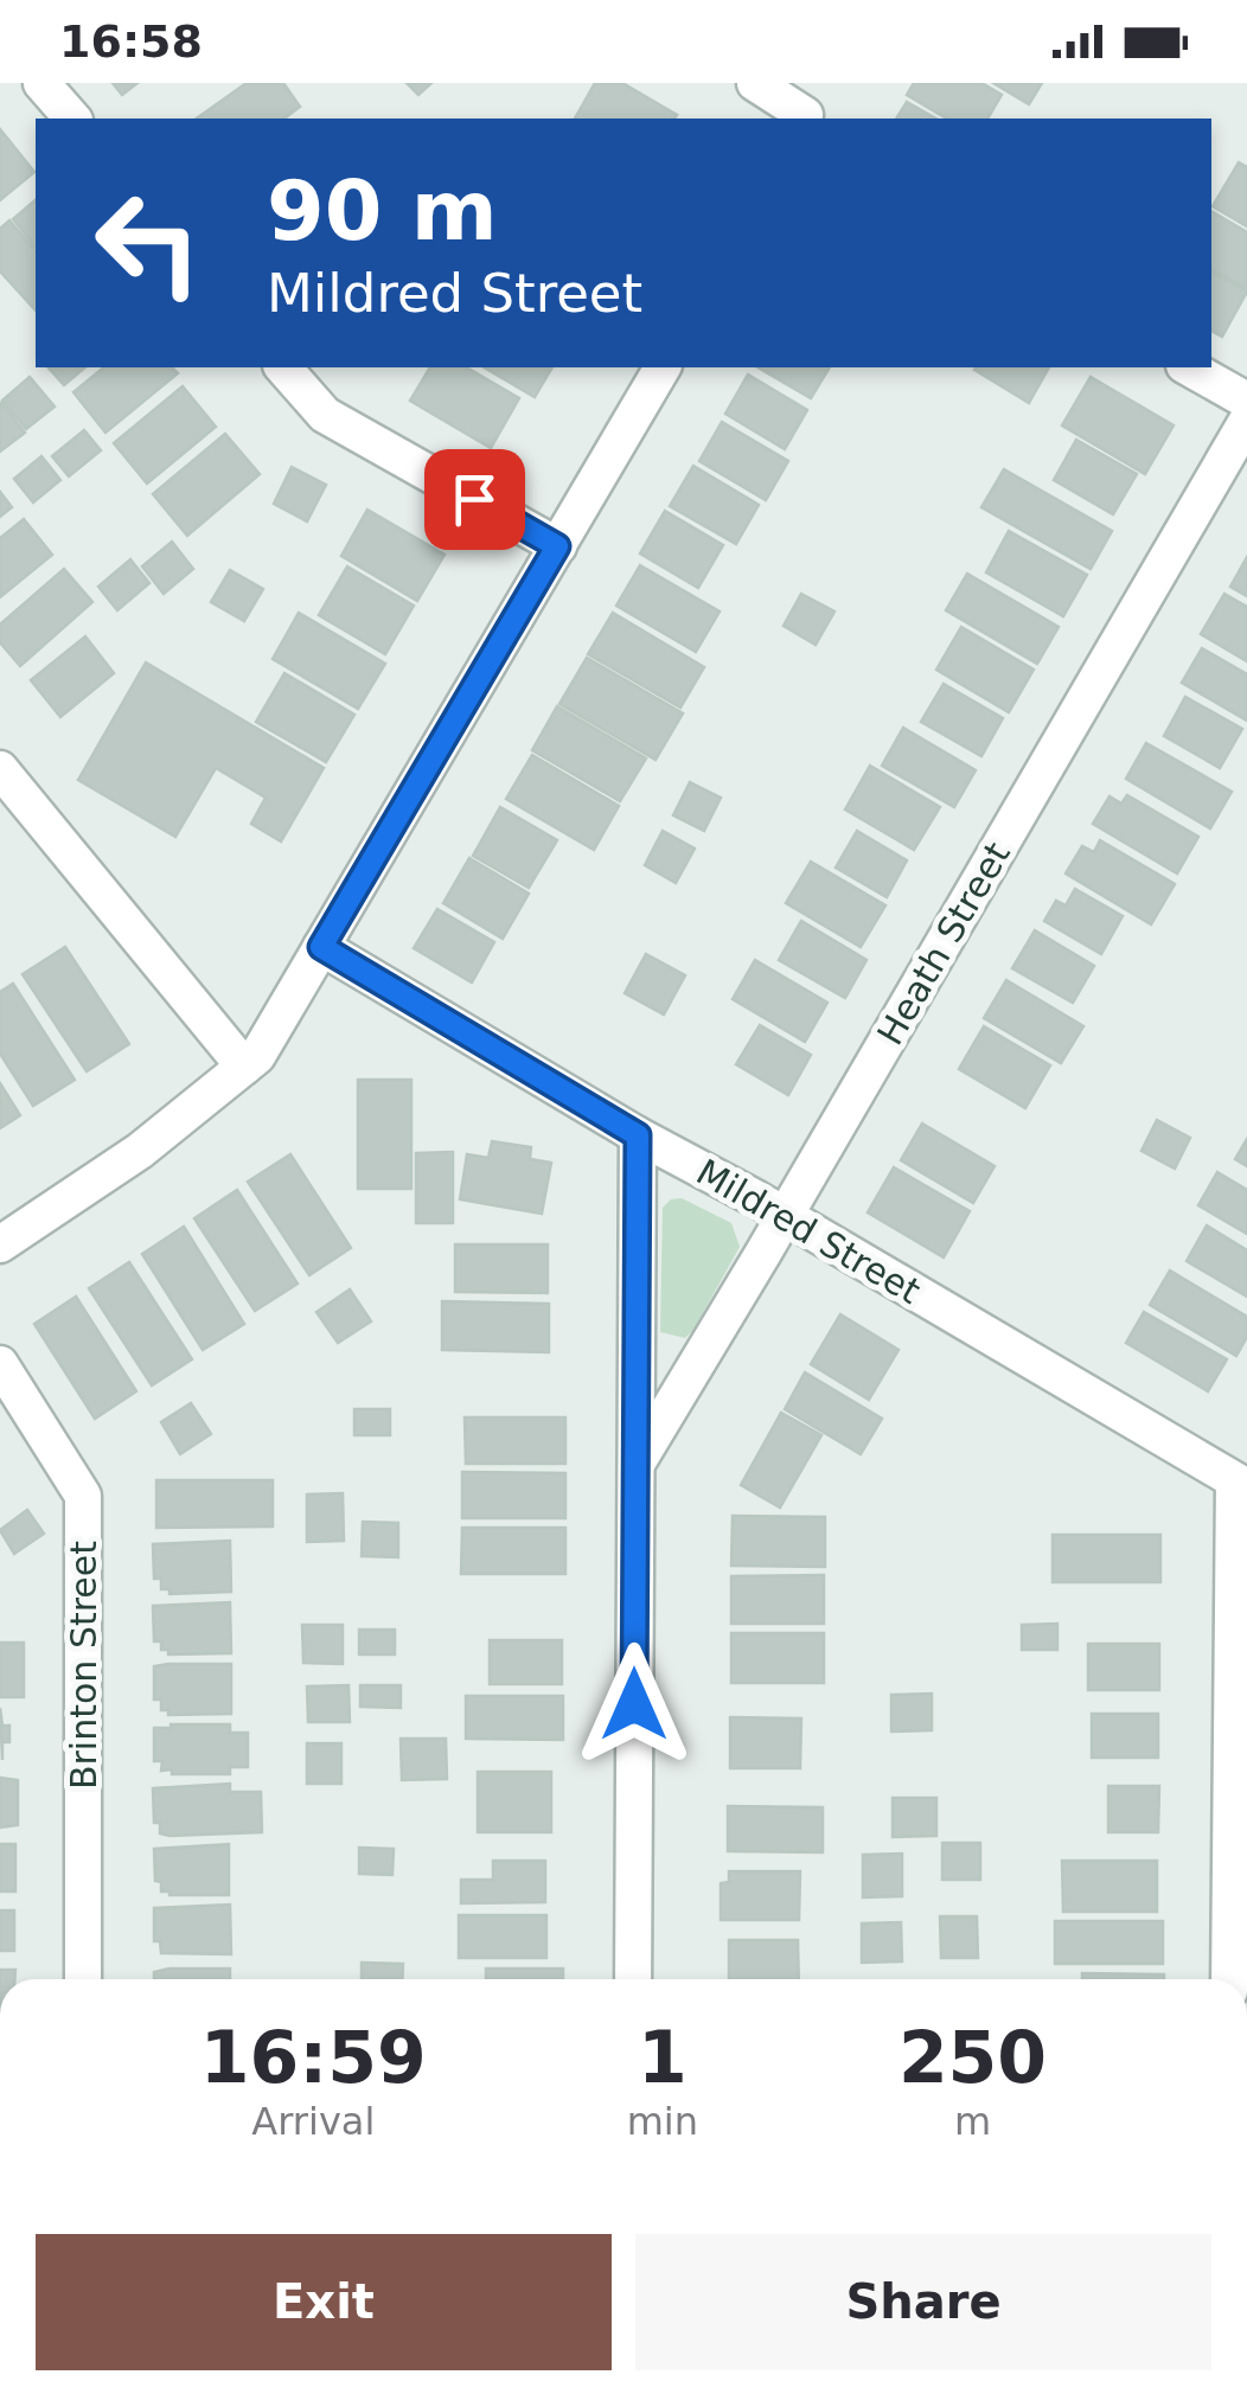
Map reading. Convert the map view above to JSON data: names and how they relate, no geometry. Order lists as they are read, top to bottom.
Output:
{
  "streets": {
    "street": ["Heath Street", "Mildred Street", "Brinton Street"]
  },
  "crossings": [
    ["Heath Street", "Mildred Street"]
  ],
  "page": {
    "status": "16:58",
    "turn": ["90 m", "Mildred Street"],
    "eta": [
      "16:59",
      "Arrival",
      "1",
      "min",
      "250",
      "m"
    ],
    "buttons": ["Exit", "Share"]
  }
}
